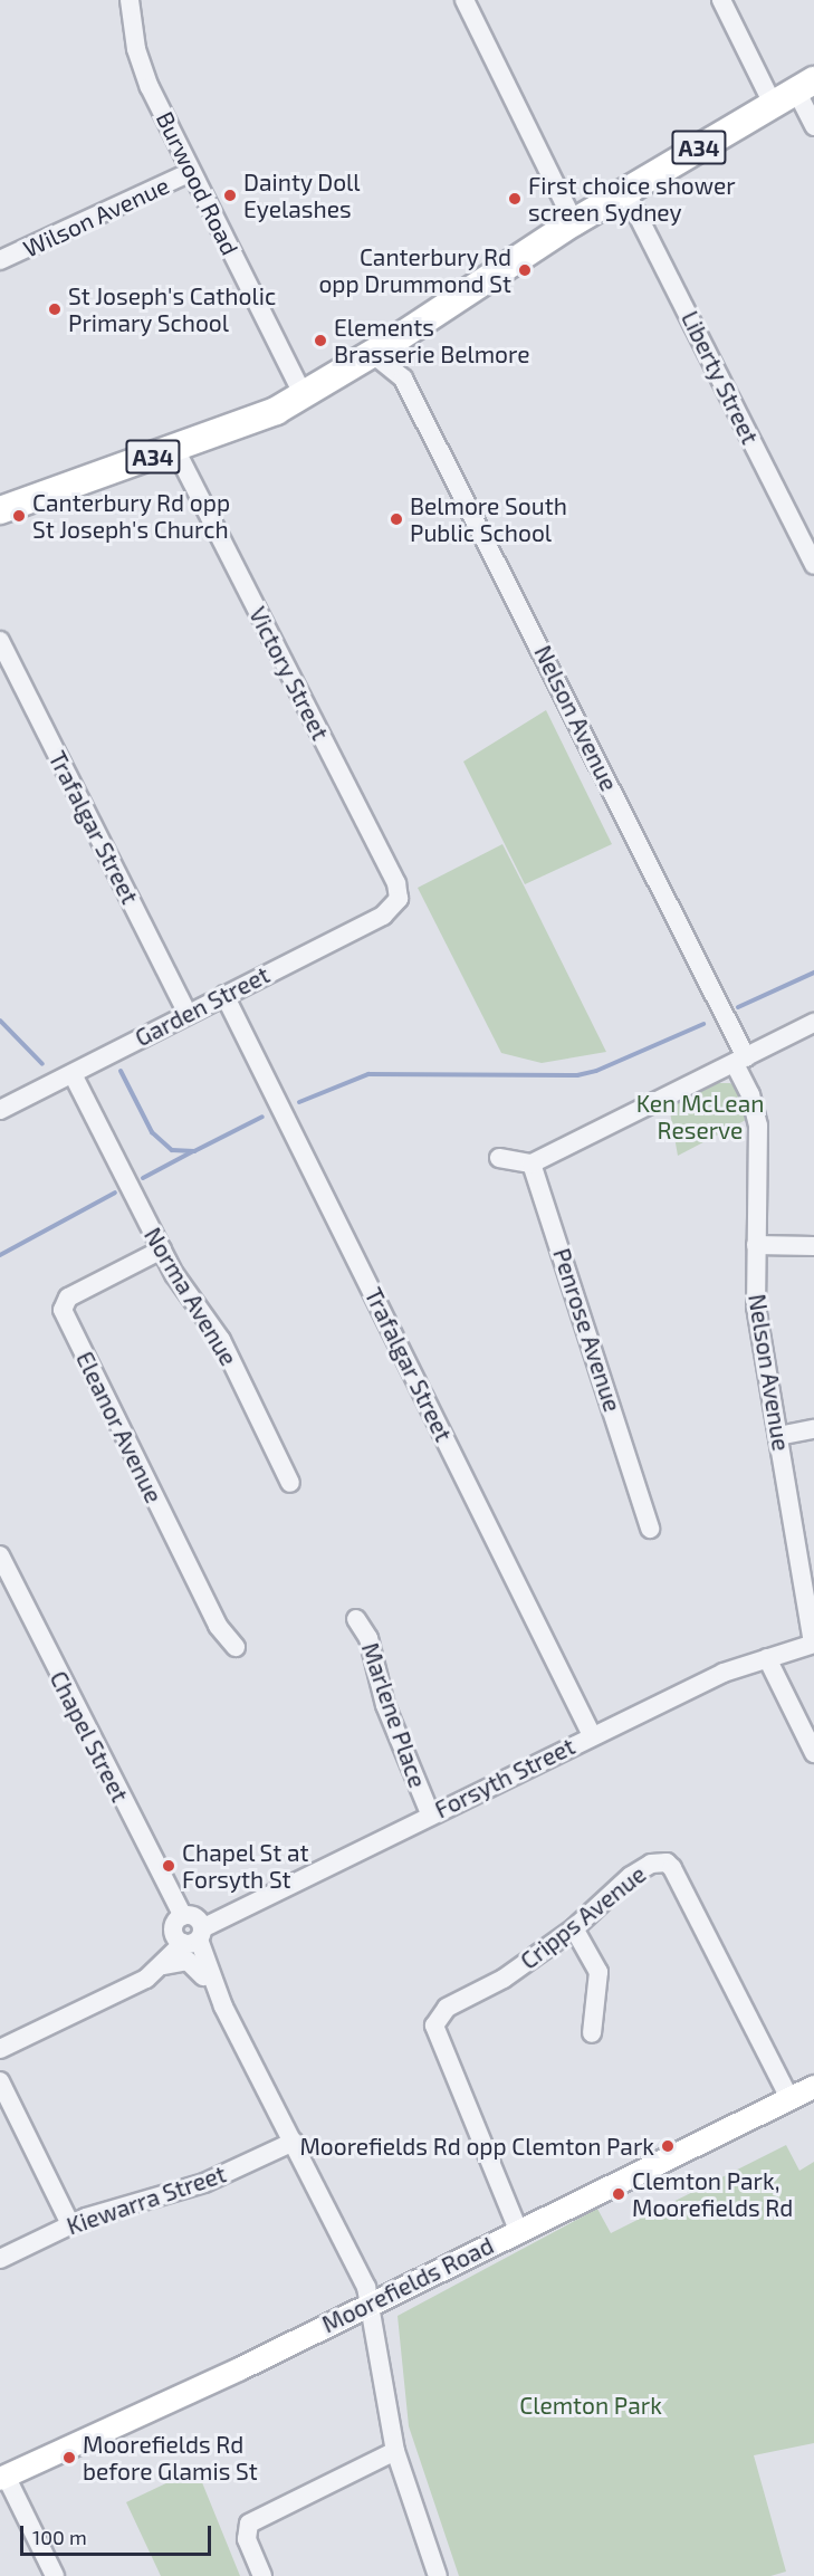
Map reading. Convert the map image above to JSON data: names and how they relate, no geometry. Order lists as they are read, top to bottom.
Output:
{
  "streets": {
    "highway": ["A34"],
    "main road": ["Moorefields Road"],
    "street": [
      "Burwood Road",
      "Wilson Avenue",
      "Liberty Street",
      "Victory Street",
      "Nelson Avenue",
      "Trafalgar Street",
      "Garden Street",
      "Norma Avenue",
      "Penrose Avenue",
      "Eleanor Avenue",
      "Marlene Place",
      "Chapel Street",
      "Forsyth Street",
      "Cripps Avenue",
      "Kiewarra Street"
    ]
  },
  "crossings": [
    ["A34", "Burwood Road"],
    ["A34", "Liberty Street"],
    ["A34", "Victory Street"],
    ["A34", "Nelson Avenue"],
    ["Burwood Road", "Wilson Avenue"],
    ["Victory Street", "Garden Street"],
    ["Nelson Avenue", "Forsyth Street"],
    ["Trafalgar Street", "Garden Street"],
    ["Trafalgar Street", "Forsyth Street"],
    ["Garden Street", "Norma Avenue"],
    ["Norma Avenue", "Eleanor Avenue"],
    ["Marlene Place", "Forsyth Street"],
    ["Chapel Street", "Forsyth Street"],
    ["Cripps Avenue", "Moorefields Road"]
  ],
  "parks": ["Ken McLean Reserve", "Clemton Park"],
  "places": [
    "Dainty Doll Eyelashes",
    "First choice shower screen Sydney",
    "Canterbury Rd opp Drummond St",
    "St Joseph's Catholic Primary School",
    "Elements Brasserie Belmore",
    "Canterbury Rd opp St Joseph's Church",
    "Belmore South Public School",
    "Chapel St at Forsyth St",
    "Moorefields Rd opp Clemton Park",
    "Clemton Park, Moorefields Rd",
    "Moorefields Rd before Glamis St"
  ],
  "scale_bar": "100 m"
}
